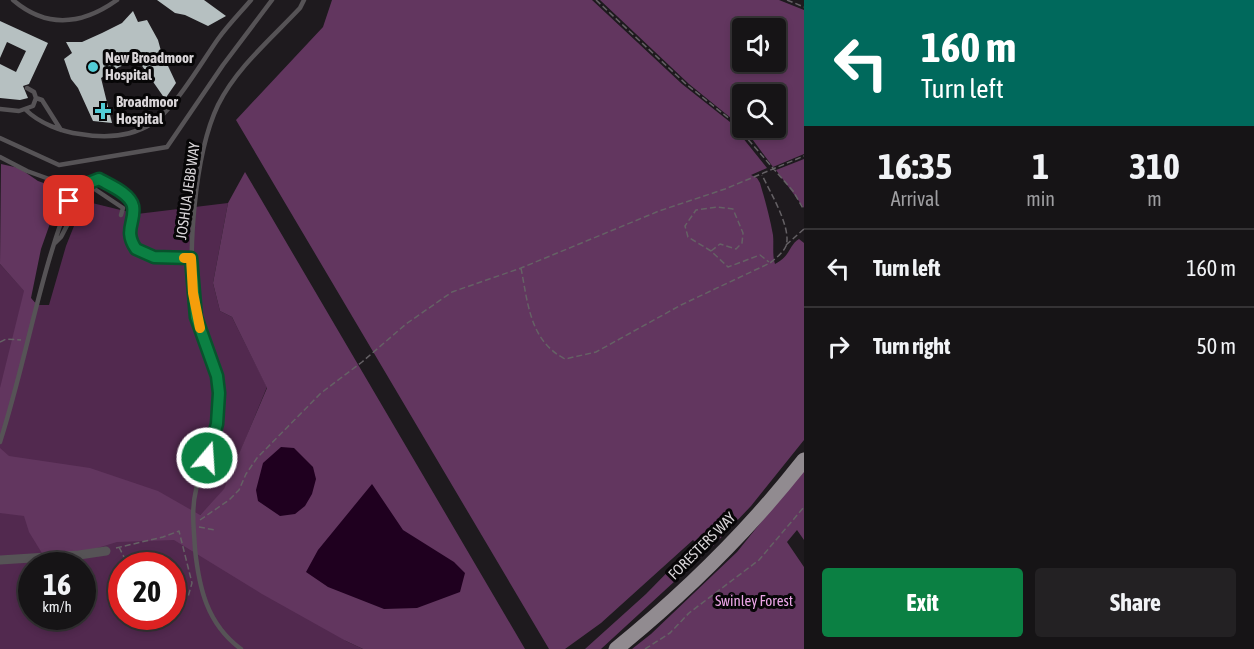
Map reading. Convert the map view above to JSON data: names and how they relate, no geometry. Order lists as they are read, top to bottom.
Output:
{
  "streets": {
    "main road": ["FORESTERS WAY"],
    "lane": ["JOSHUA JEBB WAY"]
  },
  "parks": ["Swinley Forest"],
  "places": {
    "other": ["New Broadmoor Hospital"],
    "health": ["Broadmoor Hospital"]
  },
  "page": {
    "turn": ["160 m", "Turn left"],
    "eta": [
      "16:35",
      "Arrival",
      "1",
      "min",
      "310",
      "m"
    ],
    "list": [
      {
        "name": "Turn left",
        "value": "160 m"
      },
      {
        "name": "Turn right",
        "value": "50 m"
      }
    ],
    "speed": "16 km/h",
    "limit": "20",
    "buttons": ["Exit", "Share"]
  }
}
